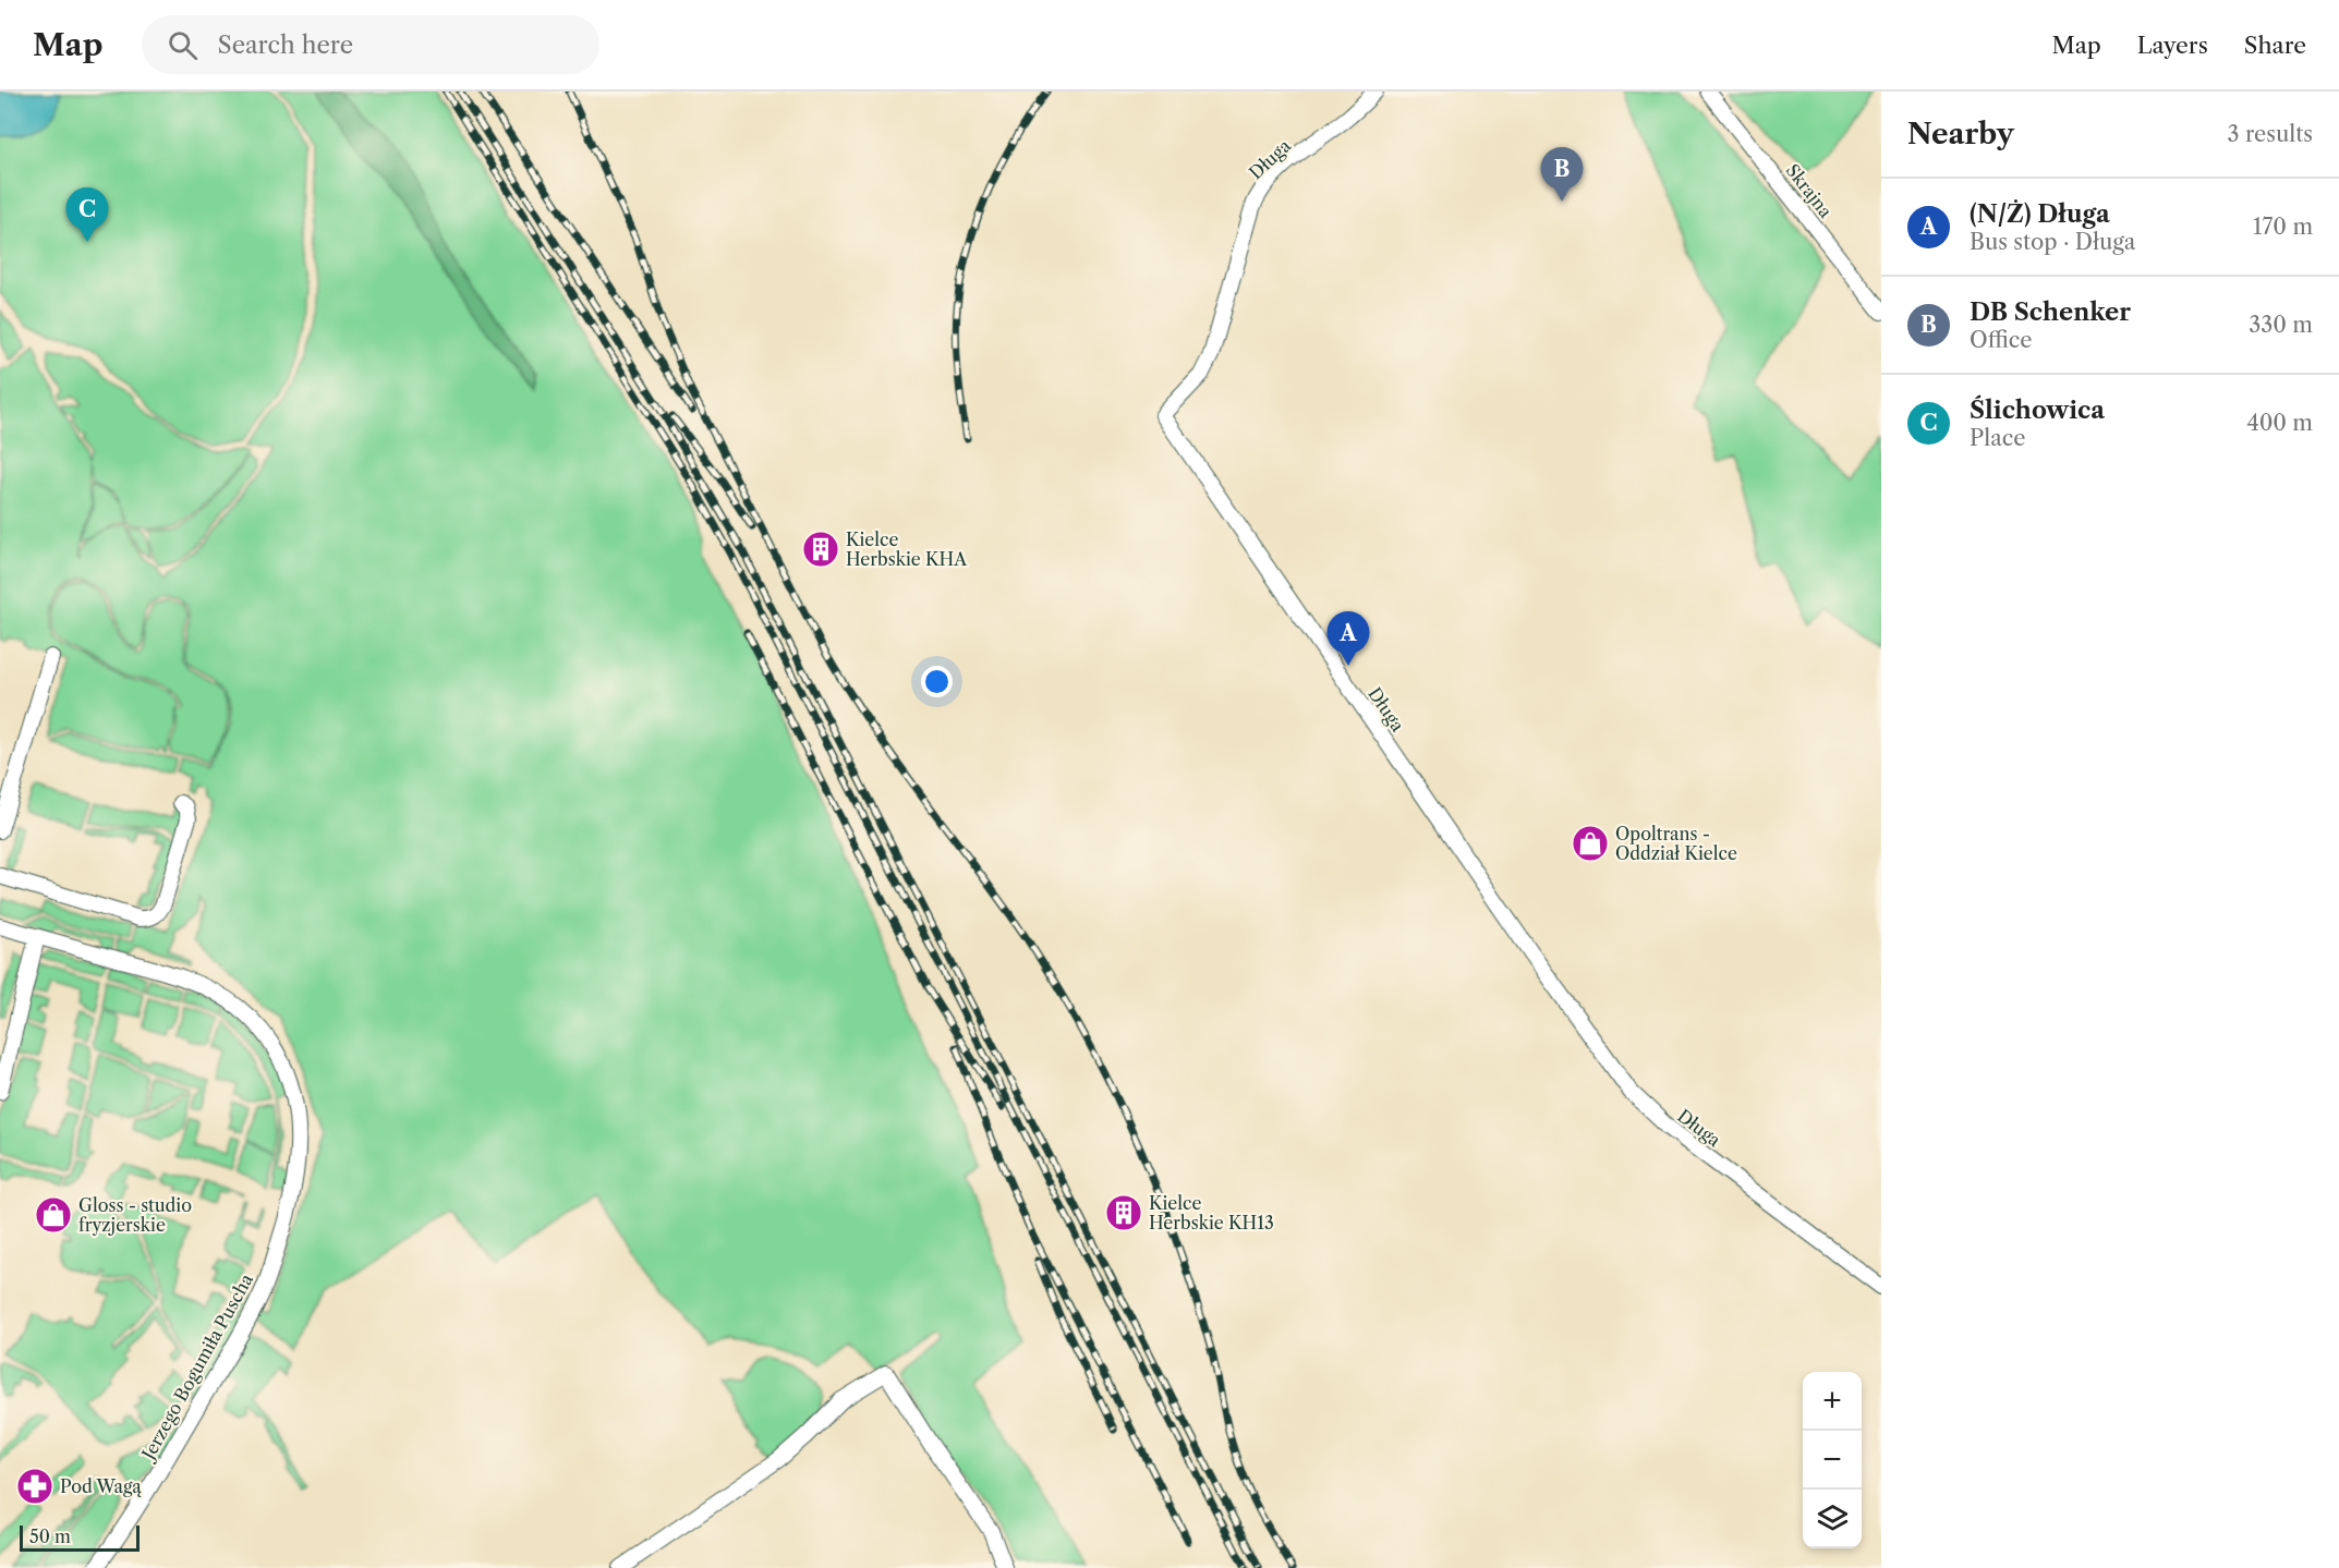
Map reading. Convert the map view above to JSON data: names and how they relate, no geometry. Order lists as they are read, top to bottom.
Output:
{
  "streets": {
    "street": ["Długa", "Skrajna", "Jerzego Bogumiła Puscha"]
  },
  "places": {
    "building": ["Kielce Herbskie KHA", "Kielce Herbskie KH13"],
    "shop": ["Opoltrans - Oddział Kielce", "Gloss - studio fryzjerskie"],
    "pharmacy": ["Pod Wagą"]
  },
  "scale_bar": "50 m",
  "page": {
    "header": "Map",
    "search": "Search here",
    "nav": ["Map", "Layers", "Share"],
    "heading": ["Nearby", "3 results"],
    "pins": ["B", "C", "A"],
    "list": [
      {
        "mark": "A",
        "name": "(N/Ż) Długa",
        "note": "Bus stop · Długa",
        "value": "170 m"
      },
      {
        "mark": "B",
        "name": "DB Schenker",
        "note": "Office",
        "value": "330 m"
      },
      {
        "mark": "C",
        "name": "Ślichowica",
        "note": "Place",
        "value": "400 m"
      }
    ],
    "map_buttons": ["+", "−"],
    "scale": "50 m"
  }
}
